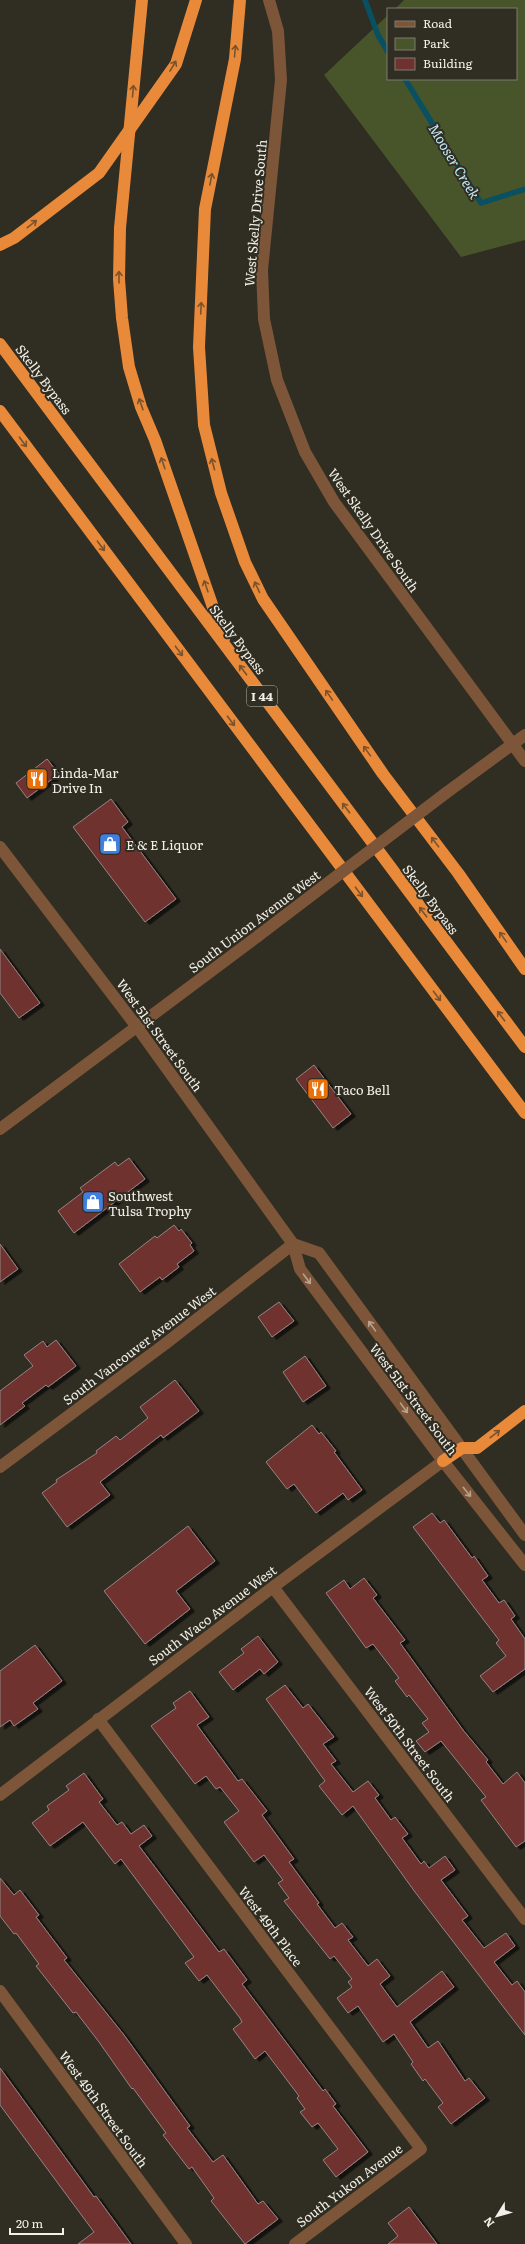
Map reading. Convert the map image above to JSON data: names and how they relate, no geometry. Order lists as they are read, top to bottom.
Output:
{
  "streets": {
    "highway": ["Skelly Bypass", "I 44"],
    "street": [
      "West Skelly Drive South",
      "South Union Avenue West",
      "West 51st Street South",
      "South Vancouver Avenue West",
      "South Waco Avenue West",
      "West 50th Street South",
      "West 49th Place",
      "West 49th Street South",
      "South Yukon Avenue"
    ]
  },
  "crossings": [
    ["West Skelly Drive South", "South Union Avenue West"],
    ["South Union Avenue West", "West 51st Street South"],
    ["West 51st Street South", "South Vancouver Avenue West"],
    ["West 51st Street South", "South Waco Avenue West"],
    ["South Waco Avenue West", "West 50th Street South"],
    ["South Waco Avenue West", "West 49th Place"],
    ["West 49th Place", "South Yukon Avenue"]
  ],
  "water": ["Mooser Creek"],
  "places": {
    "restaurant": ["Linda-Mar Drive In", "Taco Bell"],
    "shop": ["E & E Liquor", "Southwest Tulsa Trophy"]
  },
  "legend": ["Road", "Park", "Building"],
  "scale_bar": "20 m",
  "north": "bottom left"
}
